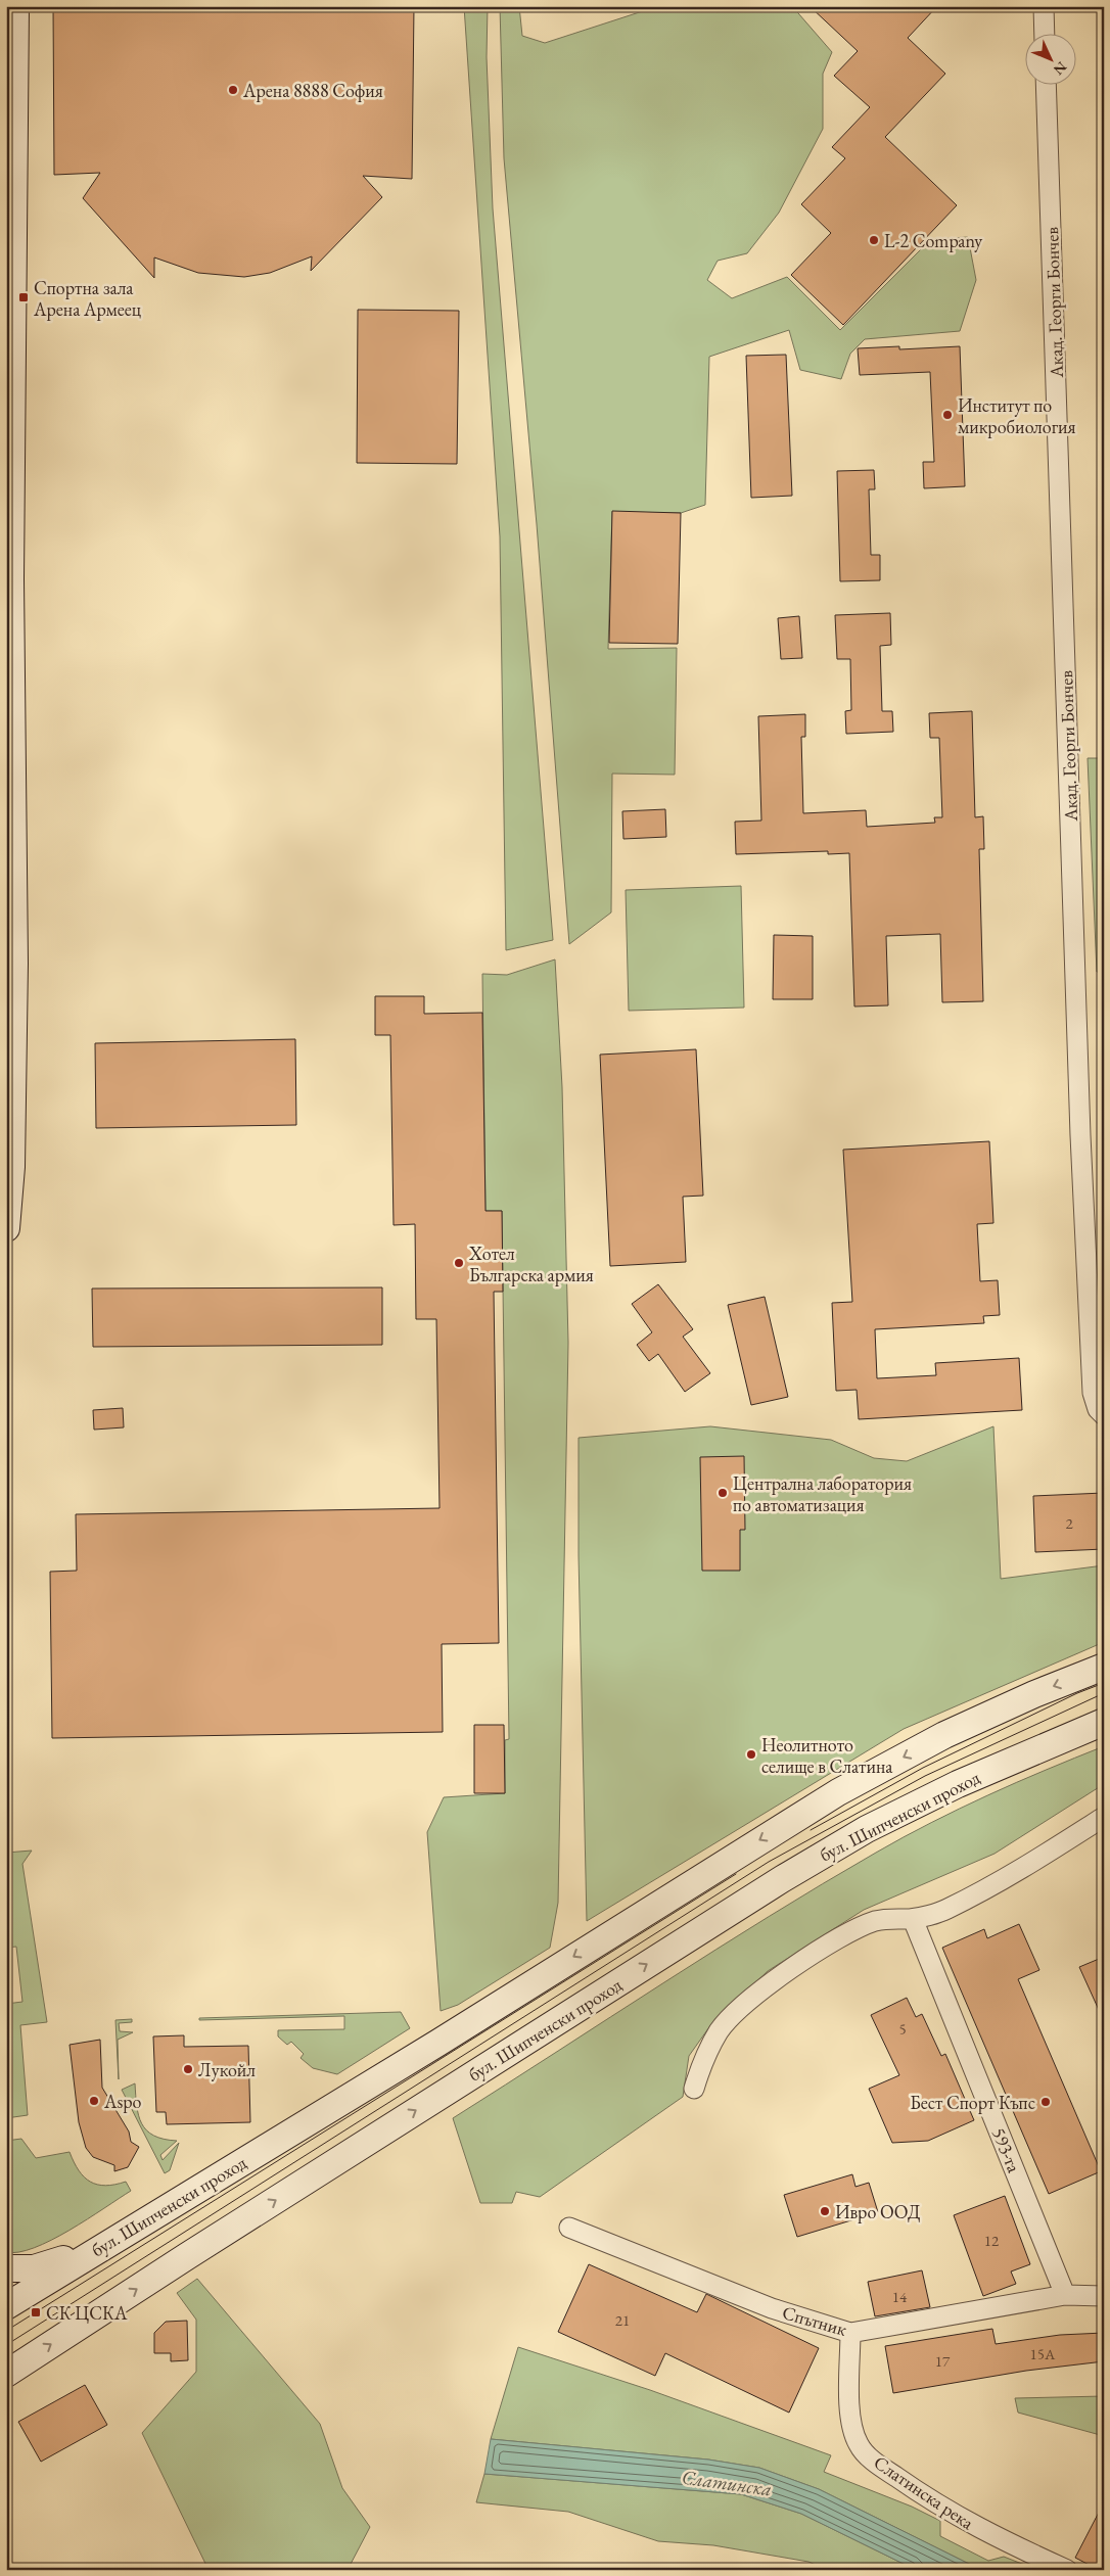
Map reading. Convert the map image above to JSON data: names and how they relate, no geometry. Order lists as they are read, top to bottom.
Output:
{
  "streets": {
    "main road": ["бул. Шипченски проход"],
    "street": [
      "Акад. Георги Бончев",
      "593-та",
      "Спътник",
      "Слатинска река"
    ]
  },
  "crossings": [
    ["593-та", "Спътник"],
    ["Спътник", "Слатинска река"]
  ],
  "water": ["Слатинска"],
  "places": {
    "other": [
      "Арена 8888 София",
      "L-2 Company",
      "Институт по микробиология",
      "Хотел Българска армия",
      "Централна лаборатория по автоматизация",
      "Неолитното селище в Слатина",
      "Лукойл",
      "Aspo",
      "Бест Спорт Къпс",
      "Ивро ООД"
    ],
    "transit": ["Спортна зала Арена Армеец", "СК ЦСКА"]
  },
  "house_numbers": [
    "2",
    "5",
    "12",
    "14",
    "21",
    "15А",
    "17"
  ],
  "north": "bottom right"
}
